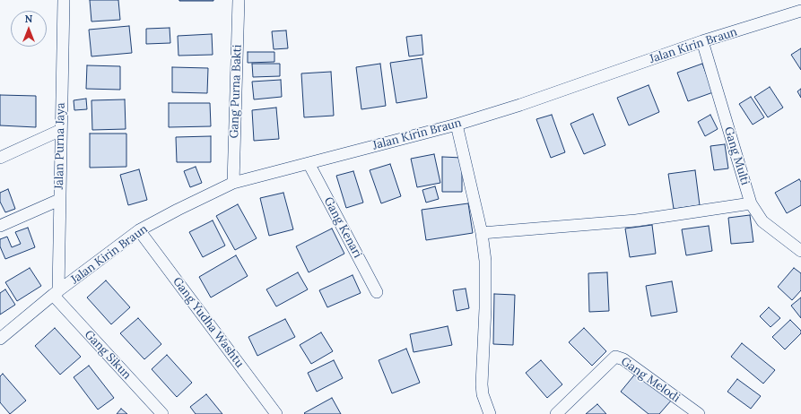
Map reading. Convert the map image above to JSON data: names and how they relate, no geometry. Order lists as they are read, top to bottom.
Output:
{
  "streets": {
    "street": [
      "Jalan Kirin Braun",
      "Gang Purna Bakti",
      "Jalan Purna Jaya",
      "Gang Multi",
      "Gang Kenari",
      "Gang Yudha Washtu",
      "Gang Sikun",
      "Gang Melodi"
    ]
  },
  "crossings": [
    ["Jalan Kirin Braun", "Gang Purna Bakti"],
    ["Jalan Kirin Braun", "Jalan Purna Jaya"],
    ["Jalan Kirin Braun", "Gang Multi"],
    ["Jalan Kirin Braun", "Gang Kenari"],
    ["Jalan Kirin Braun", "Gang Yudha Washtu"],
    ["Jalan Kirin Braun", "Gang Sikun"],
    ["Jalan Purna Jaya", "Gang Sikun"]
  ],
  "north": "top"
}
